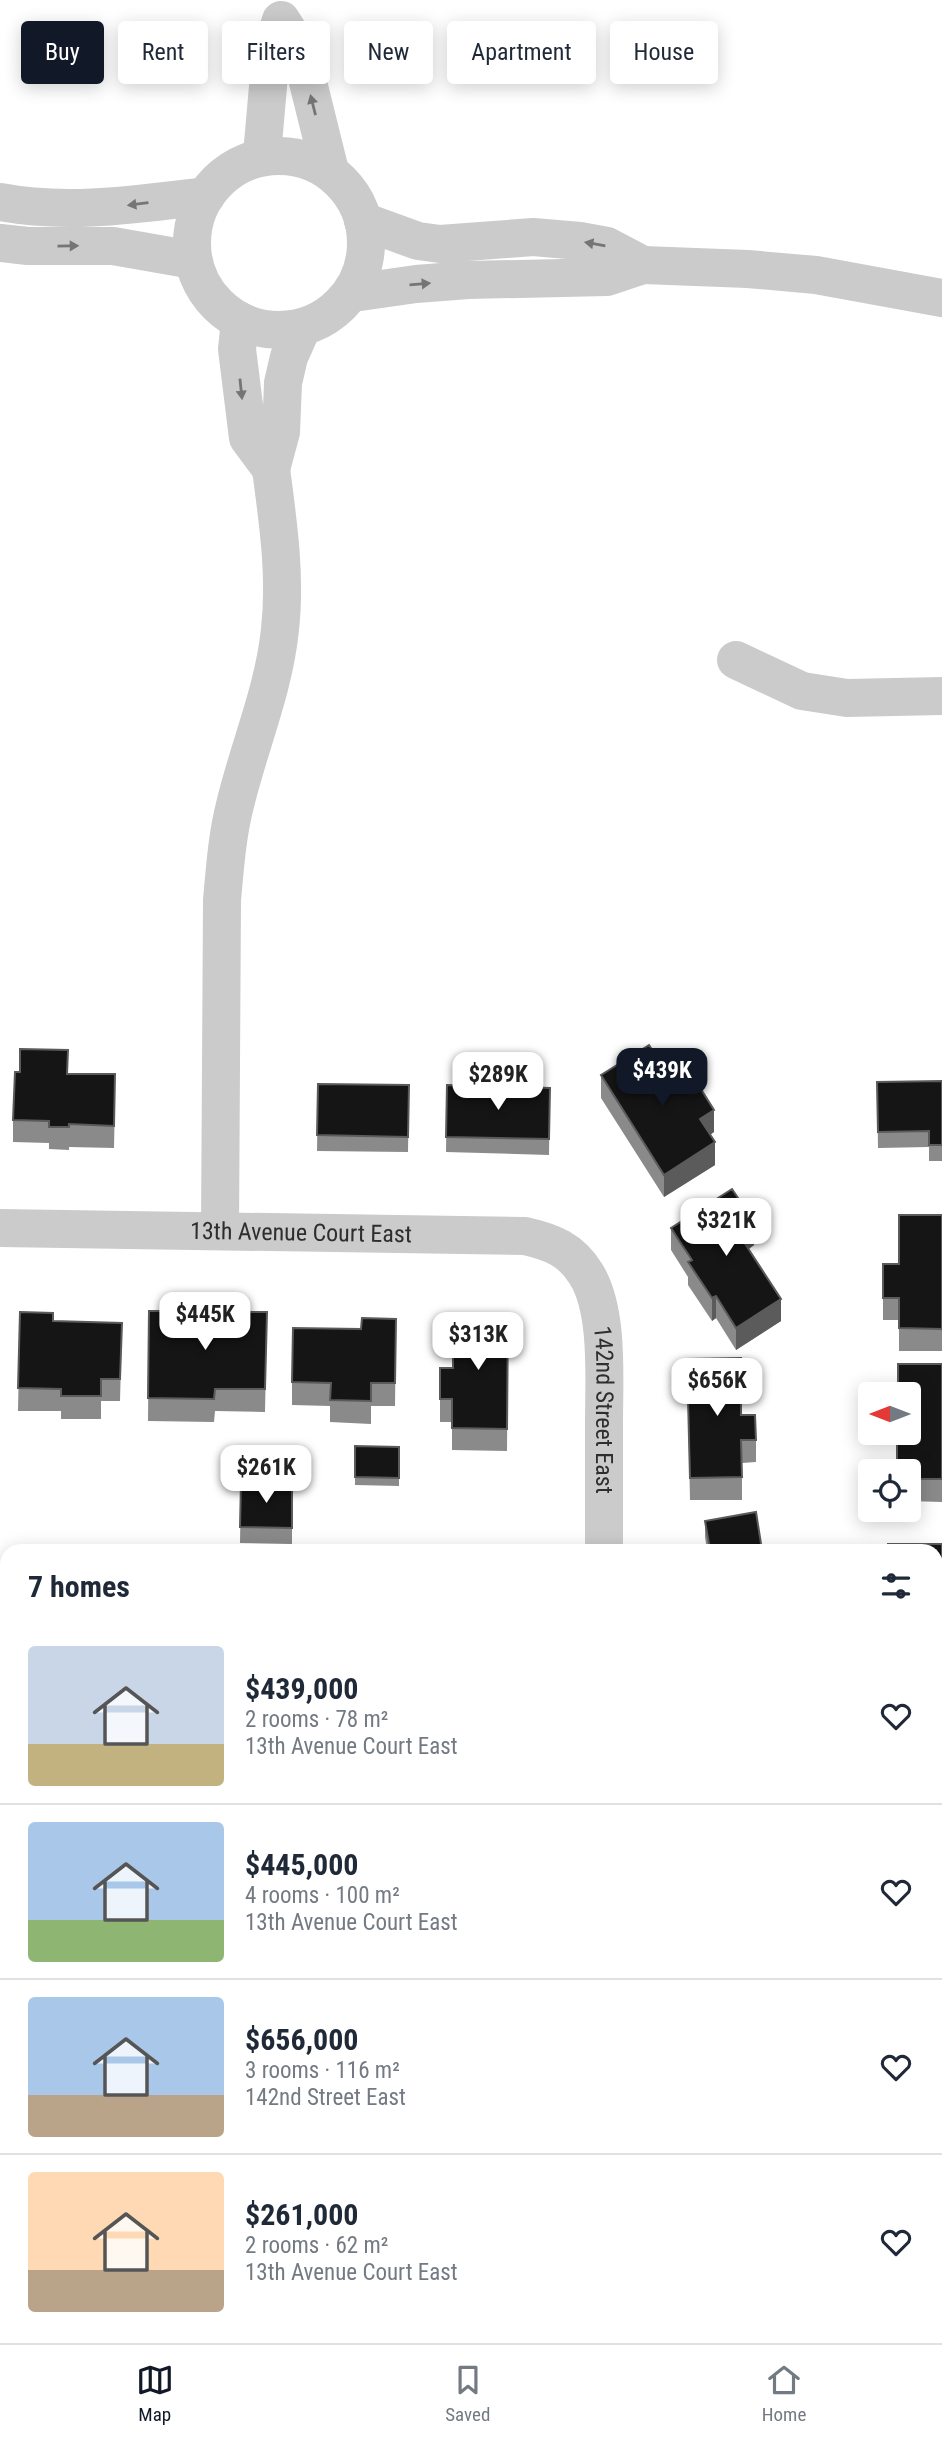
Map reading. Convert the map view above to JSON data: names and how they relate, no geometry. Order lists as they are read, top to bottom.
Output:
{
  "streets": {
    "street": ["13th Avenue Court East", "142nd Street East"]
  },
  "crossings": [
    ["13th Avenue Court East", "142nd Street East"]
  ],
  "north": "left",
  "page": {
    "chip": [
      "Buy",
      "Rent",
      "Filters",
      "New",
      "Apartment",
      "House"
    ],
    "price": [
      "$439K",
      "$289K",
      "$321K",
      "$445K",
      "$313K",
      "$656K",
      "$261K"
    ],
    "heading": "7 homes",
    "list": [
      {
        "name": "$439,000",
        "note": "2 rooms · 78 m² · 13th Avenue Court East"
      },
      {
        "name": "$445,000",
        "note": "4 rooms · 100 m² · 13th Avenue Court East"
      },
      {
        "name": "$656,000",
        "note": "3 rooms · 116 m² · 142nd Street East"
      },
      {
        "name": "$261,000",
        "note": "2 rooms · 62 m² · 13th Avenue Court East"
      }
    ],
    "tabs": ["Map", "Saved", "Home"]
  }
}
